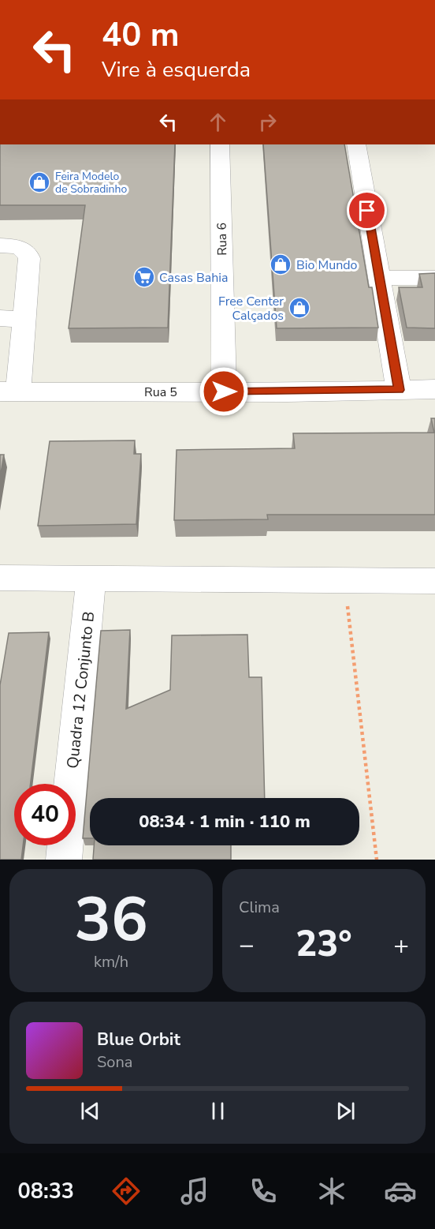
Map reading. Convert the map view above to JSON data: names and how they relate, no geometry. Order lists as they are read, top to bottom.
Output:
{
  "streets": {
    "street": ["Rua 6", "Rua 5", "Quadra 12 Conjunto B"]
  },
  "crossings": [
    ["Rua 6", "Rua 5"]
  ],
  "places": {
    "shop": ["Feira Modelo de Sobradinho", "Bio Mundo", "Free Center Calçados"],
    "supermarket": ["Casas Bahia"]
  },
  "page": {
    "turn": ["40 m", "Vire à esquerda"],
    "limit": "40",
    "trip": "08:34 · 1 min · 110 m",
    "tile": [
      ["36", "km/h"],
      "Clima"
    ],
    "heat": ["−", "23°", "+"],
    "song": ["Blue Orbit", "Sona"],
    "tabs": "08:33"
  }
}
